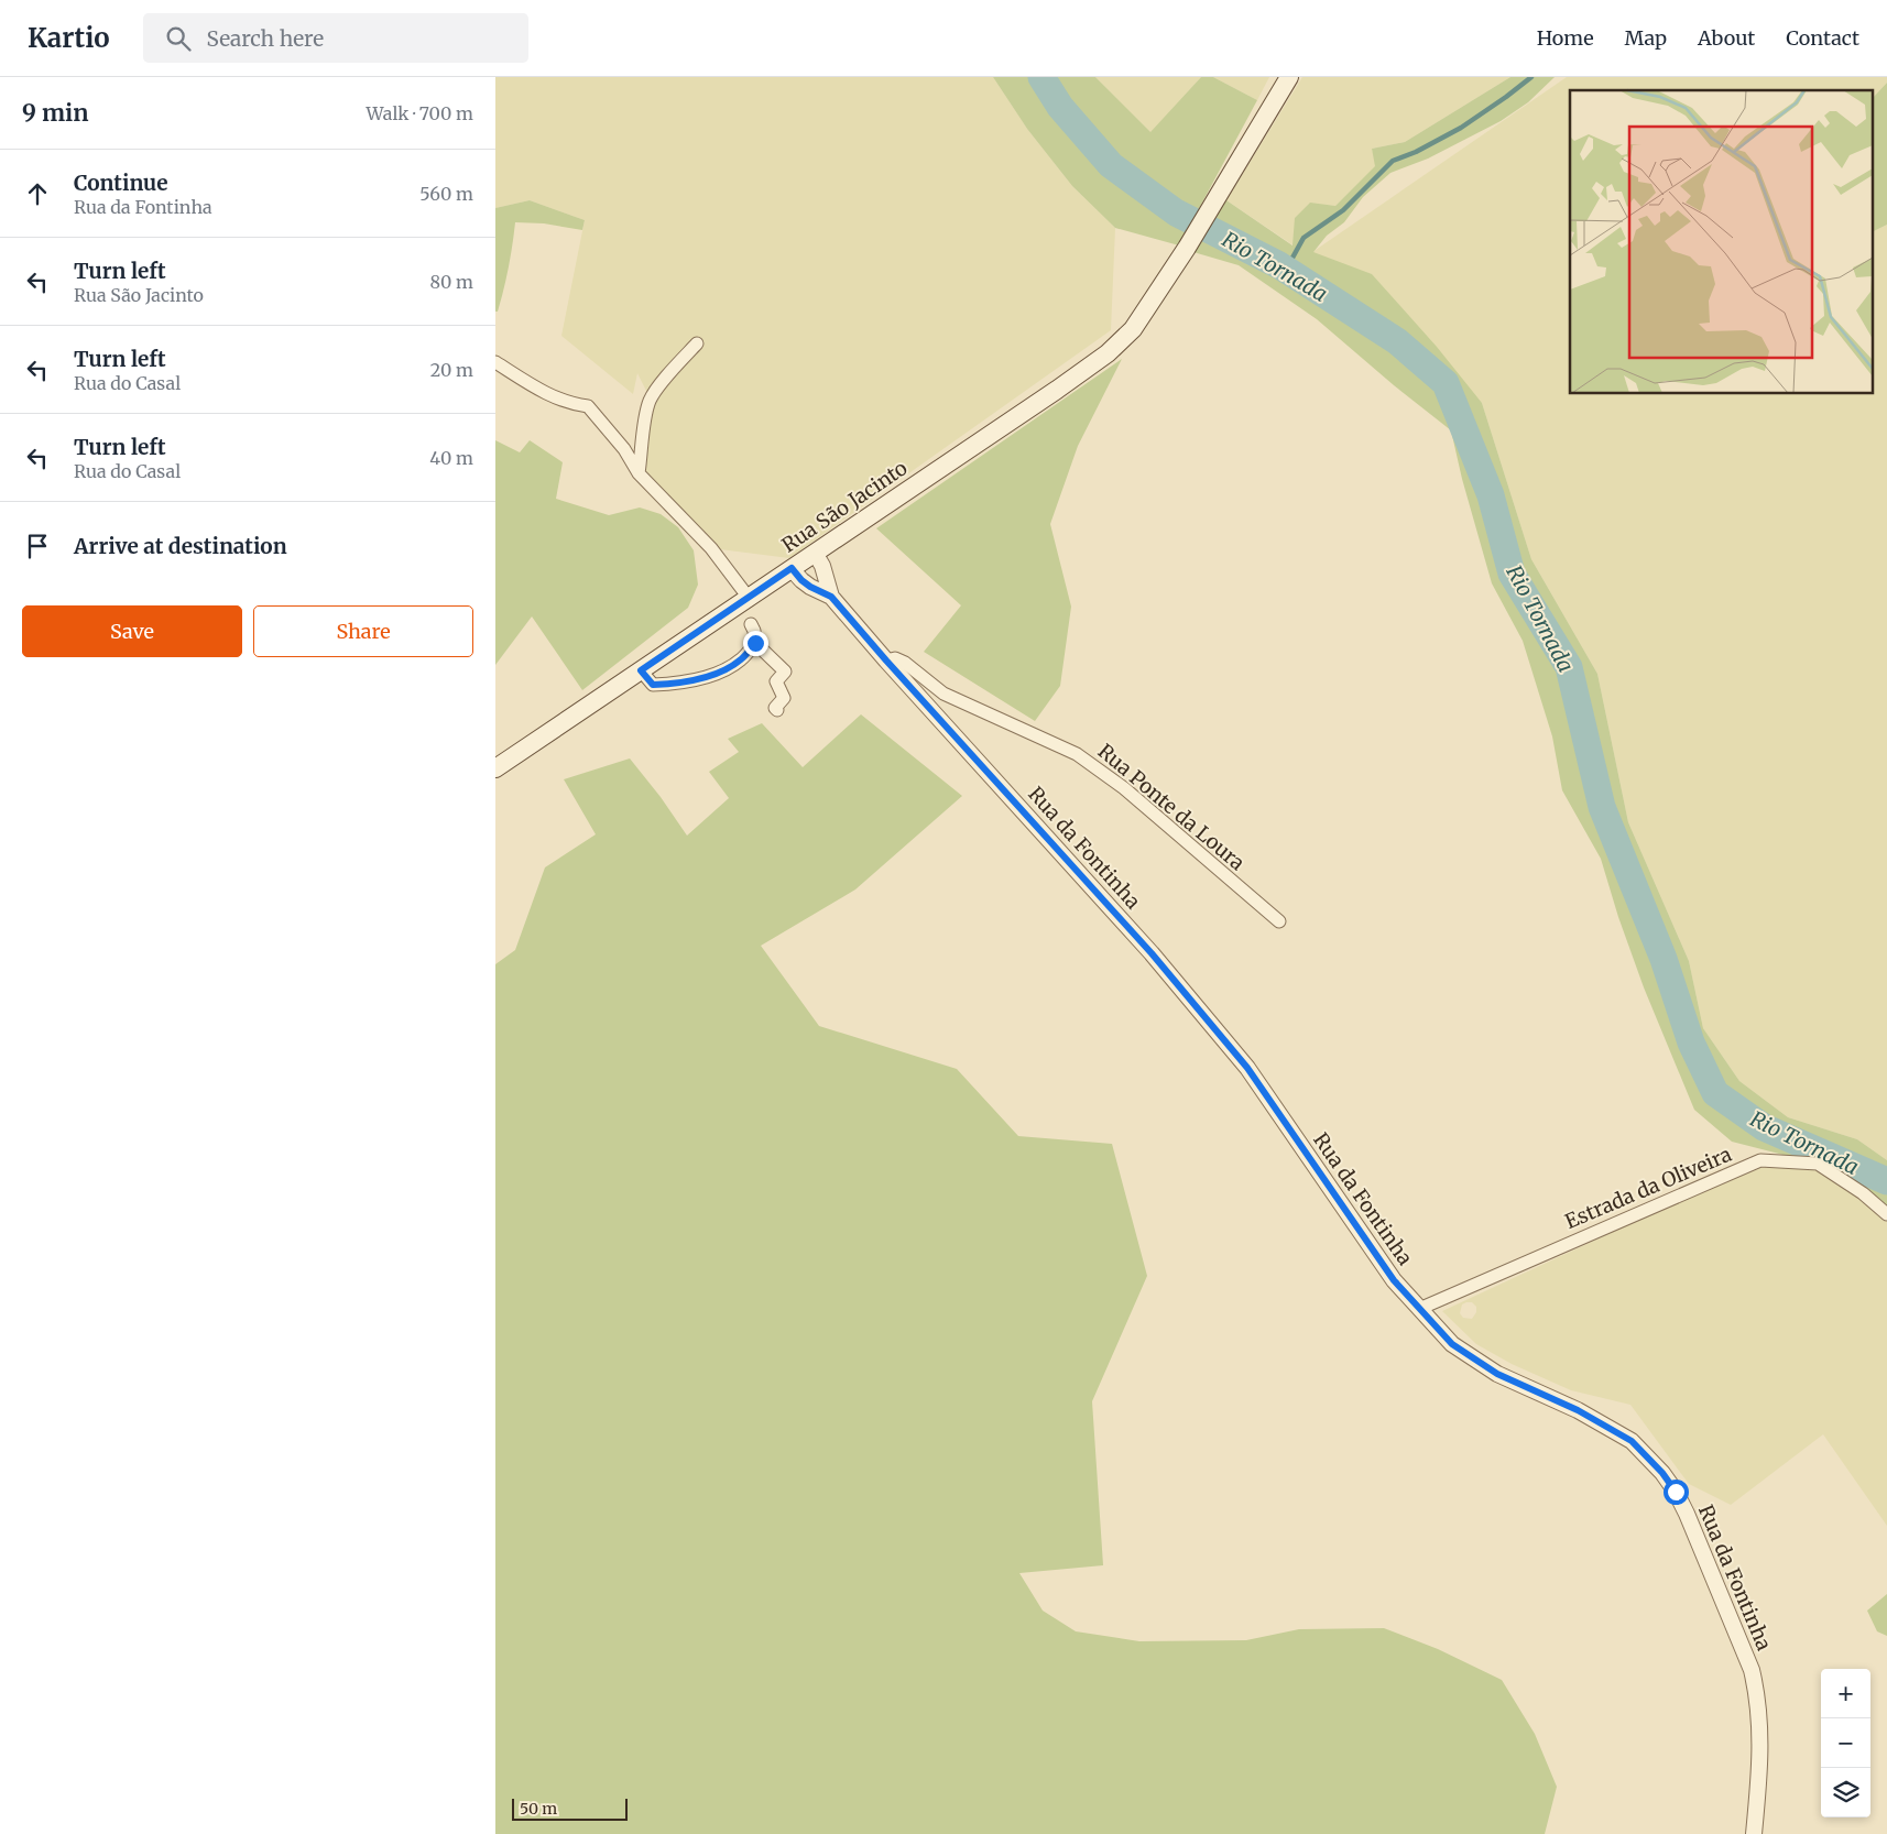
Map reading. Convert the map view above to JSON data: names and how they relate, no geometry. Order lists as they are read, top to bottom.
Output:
{
  "streets": {
    "main road": ["Rua São Jacinto"],
    "street": ["Rua Ponte da Loura", "Rua da Fontinha", "Estrada da Oliveira"]
  },
  "crossings": [
    ["Rua São Jacinto", "Rua da Fontinha"],
    ["Rua Ponte da Loura", "Rua da Fontinha"],
    ["Rua da Fontinha", "Estrada da Oliveira"]
  ],
  "water": ["Rio Tornada"],
  "scale_bar": "50 m",
  "page": {
    "header": "Kartio",
    "search": "Search here",
    "nav": [
      "Home",
      "Map",
      "About",
      "Contact"
    ],
    "heading": ["9 min", "Walk · 700 m"],
    "list": [
      ["Continue", "Rua da Fontinha", "560 m"],
      ["Turn left", "Rua São Jacinto", "80 m"],
      ["Turn left", "Rua do Casal", "20 m"],
      ["Turn left", "Rua do Casal", "40 m"],
      "Arrive at destination"
    ],
    "buttons": ["Save", "Share"],
    "map_buttons": ["+", "−"],
    "scale": "50 m"
  }
}
